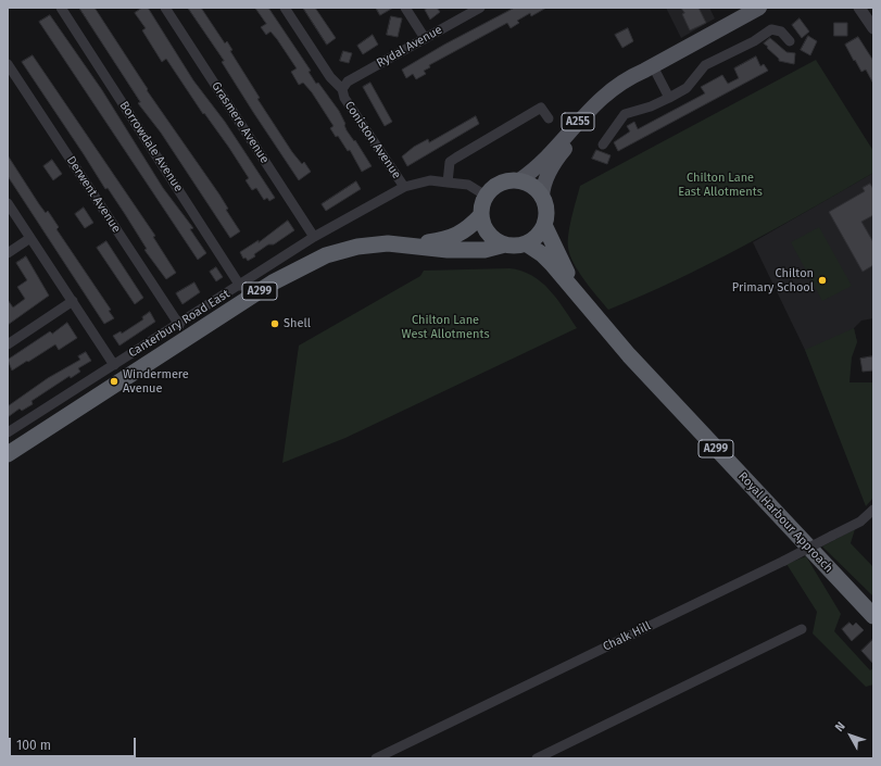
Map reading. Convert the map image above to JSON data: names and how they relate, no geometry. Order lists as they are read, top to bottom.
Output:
{
  "streets": {
    "highway": ["A299", "Canterbury Road East", "Royal Harbour Approach"],
    "main road": ["A255"],
    "street": [
      "Rydal Avenue",
      "Grasmere Avenue",
      "Coniston Avenue",
      "Borrowdale Avenue",
      "Derwent Avenue",
      "Chalk Hill"
    ]
  },
  "crossings": [
    ["Rydal Avenue", "Coniston Avenue"],
    ["A255", "Canterbury Road East"],
    ["A255", "Royal Harbour Approach"],
    ["Grasmere Avenue", "Canterbury Road East"],
    ["Coniston Avenue", "Canterbury Road East"],
    ["Borrowdale Avenue", "Canterbury Road East"],
    ["Derwent Avenue", "Canterbury Road East"],
    ["Canterbury Road East", "Royal Harbour Approach"]
  ],
  "parks": ["Chilton Lane East Allotments", "Chilton Lane West Allotments"],
  "places": ["Chilton Primary School", "Shell", "Windermere Avenue"],
  "scale_bar": "100 m",
  "north": "top left"
}
